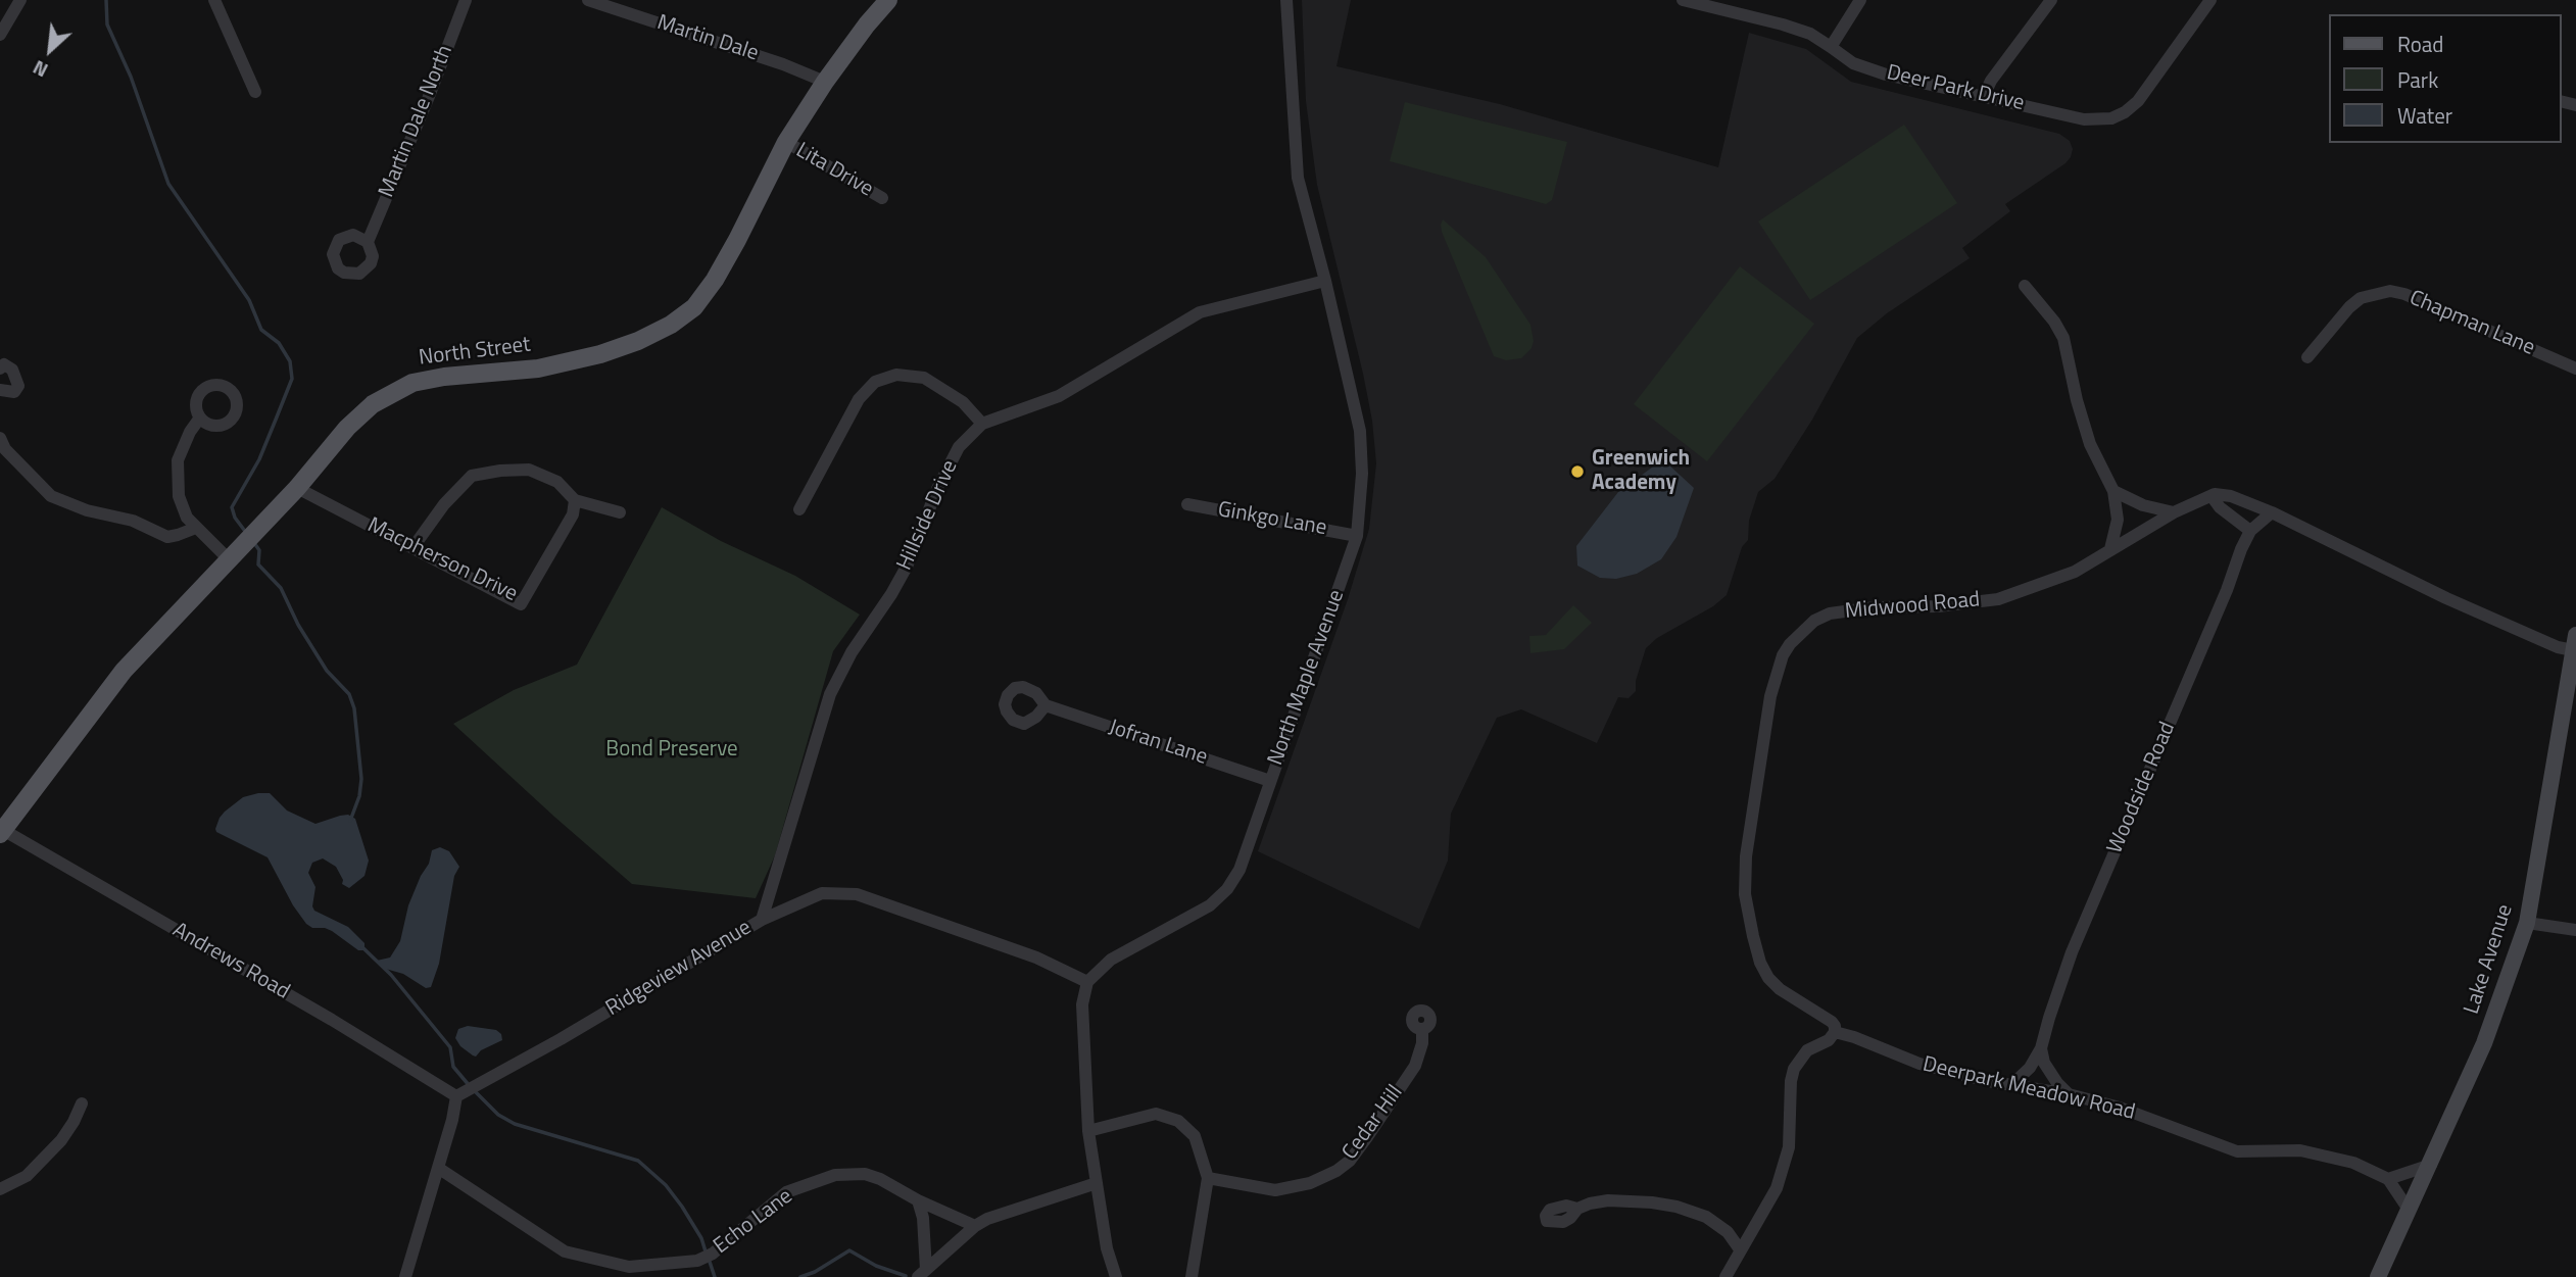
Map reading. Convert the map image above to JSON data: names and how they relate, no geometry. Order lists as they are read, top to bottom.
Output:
{
  "streets": {
    "main road": ["North Street", "Lake Avenue"],
    "street": [
      "Martin Dale",
      "Deer Park Drive",
      "Martin Dale North",
      "Lita Drive",
      "Chapman Lane",
      "Hillside Drive",
      "Ginkgo Lane",
      "Macpherson Drive",
      "Midwood Road",
      "North Maple Avenue",
      "Jofran Lane",
      "Woodside Road",
      "Andrews Road",
      "Ridgeview Avenue",
      "Deerpark Meadow Road",
      "Cedar Hill",
      "Echo Lane"
    ]
  },
  "crossings": [
    ["Martin Dale", "North Street"],
    ["Lita Drive", "North Street"],
    ["North Street", "Macpherson Drive"],
    ["North Street", "Andrews Road"],
    ["Hillside Drive", "North Maple Avenue"],
    ["Hillside Drive", "Ridgeview Avenue"],
    ["Ginkgo Lane", "North Maple Avenue"],
    ["Midwood Road", "Deerpark Meadow Road"],
    ["North Maple Avenue", "Jofran Lane"],
    ["North Maple Avenue", "Ridgeview Avenue"],
    ["Woodside Road", "Deerpark Meadow Road"],
    ["Andrews Road", "Ridgeview Avenue"]
  ],
  "parks": ["Bond Preserve"],
  "places": ["Greenwich Academy"],
  "legend": ["Road", "Park", "Water"],
  "north": "bottom left"
}
